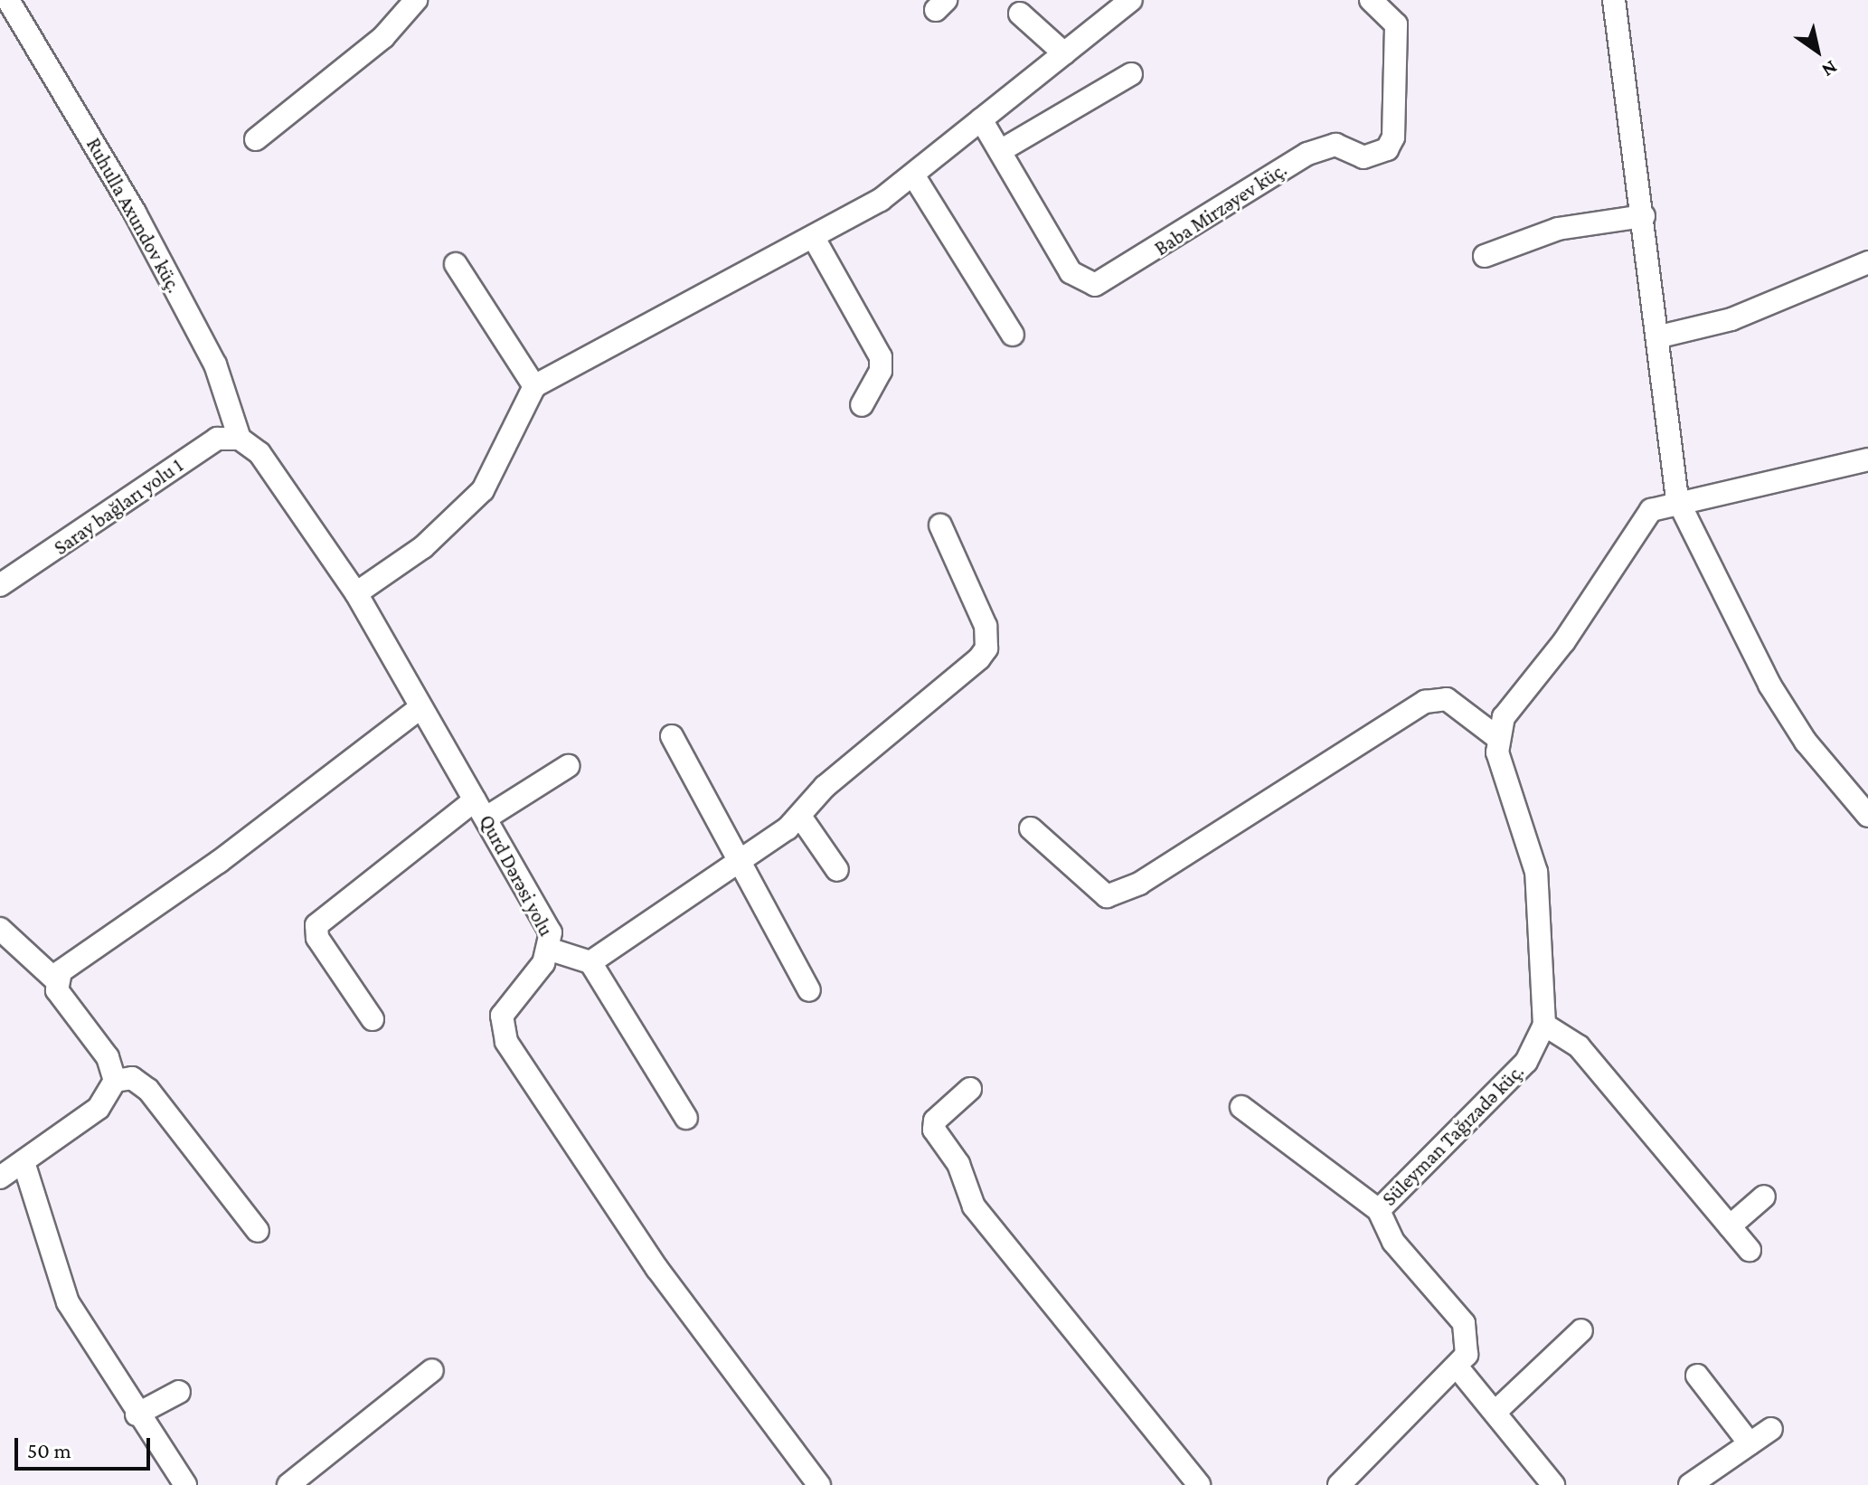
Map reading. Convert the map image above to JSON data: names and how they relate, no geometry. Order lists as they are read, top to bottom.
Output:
{
  "streets": {
    "street": [
      "Baba Mirzəyev küç.",
      "Ruhulla Axundov küç.",
      "Saray bağları yolu 1",
      "Qurd Dərəsi yolu",
      "Süleyman Tağızadə küç."
    ]
  },
  "crossings": [
    ["Ruhulla Axundov küç.", "Saray bağları yolu 1"],
    ["Ruhulla Axundov küç.", "Qurd Dərəsi yolu"],
    ["Saray bağları yolu 1", "Qurd Dərəsi yolu"]
  ],
  "scale_bar": "50 m",
  "north": "bottom right"
}
